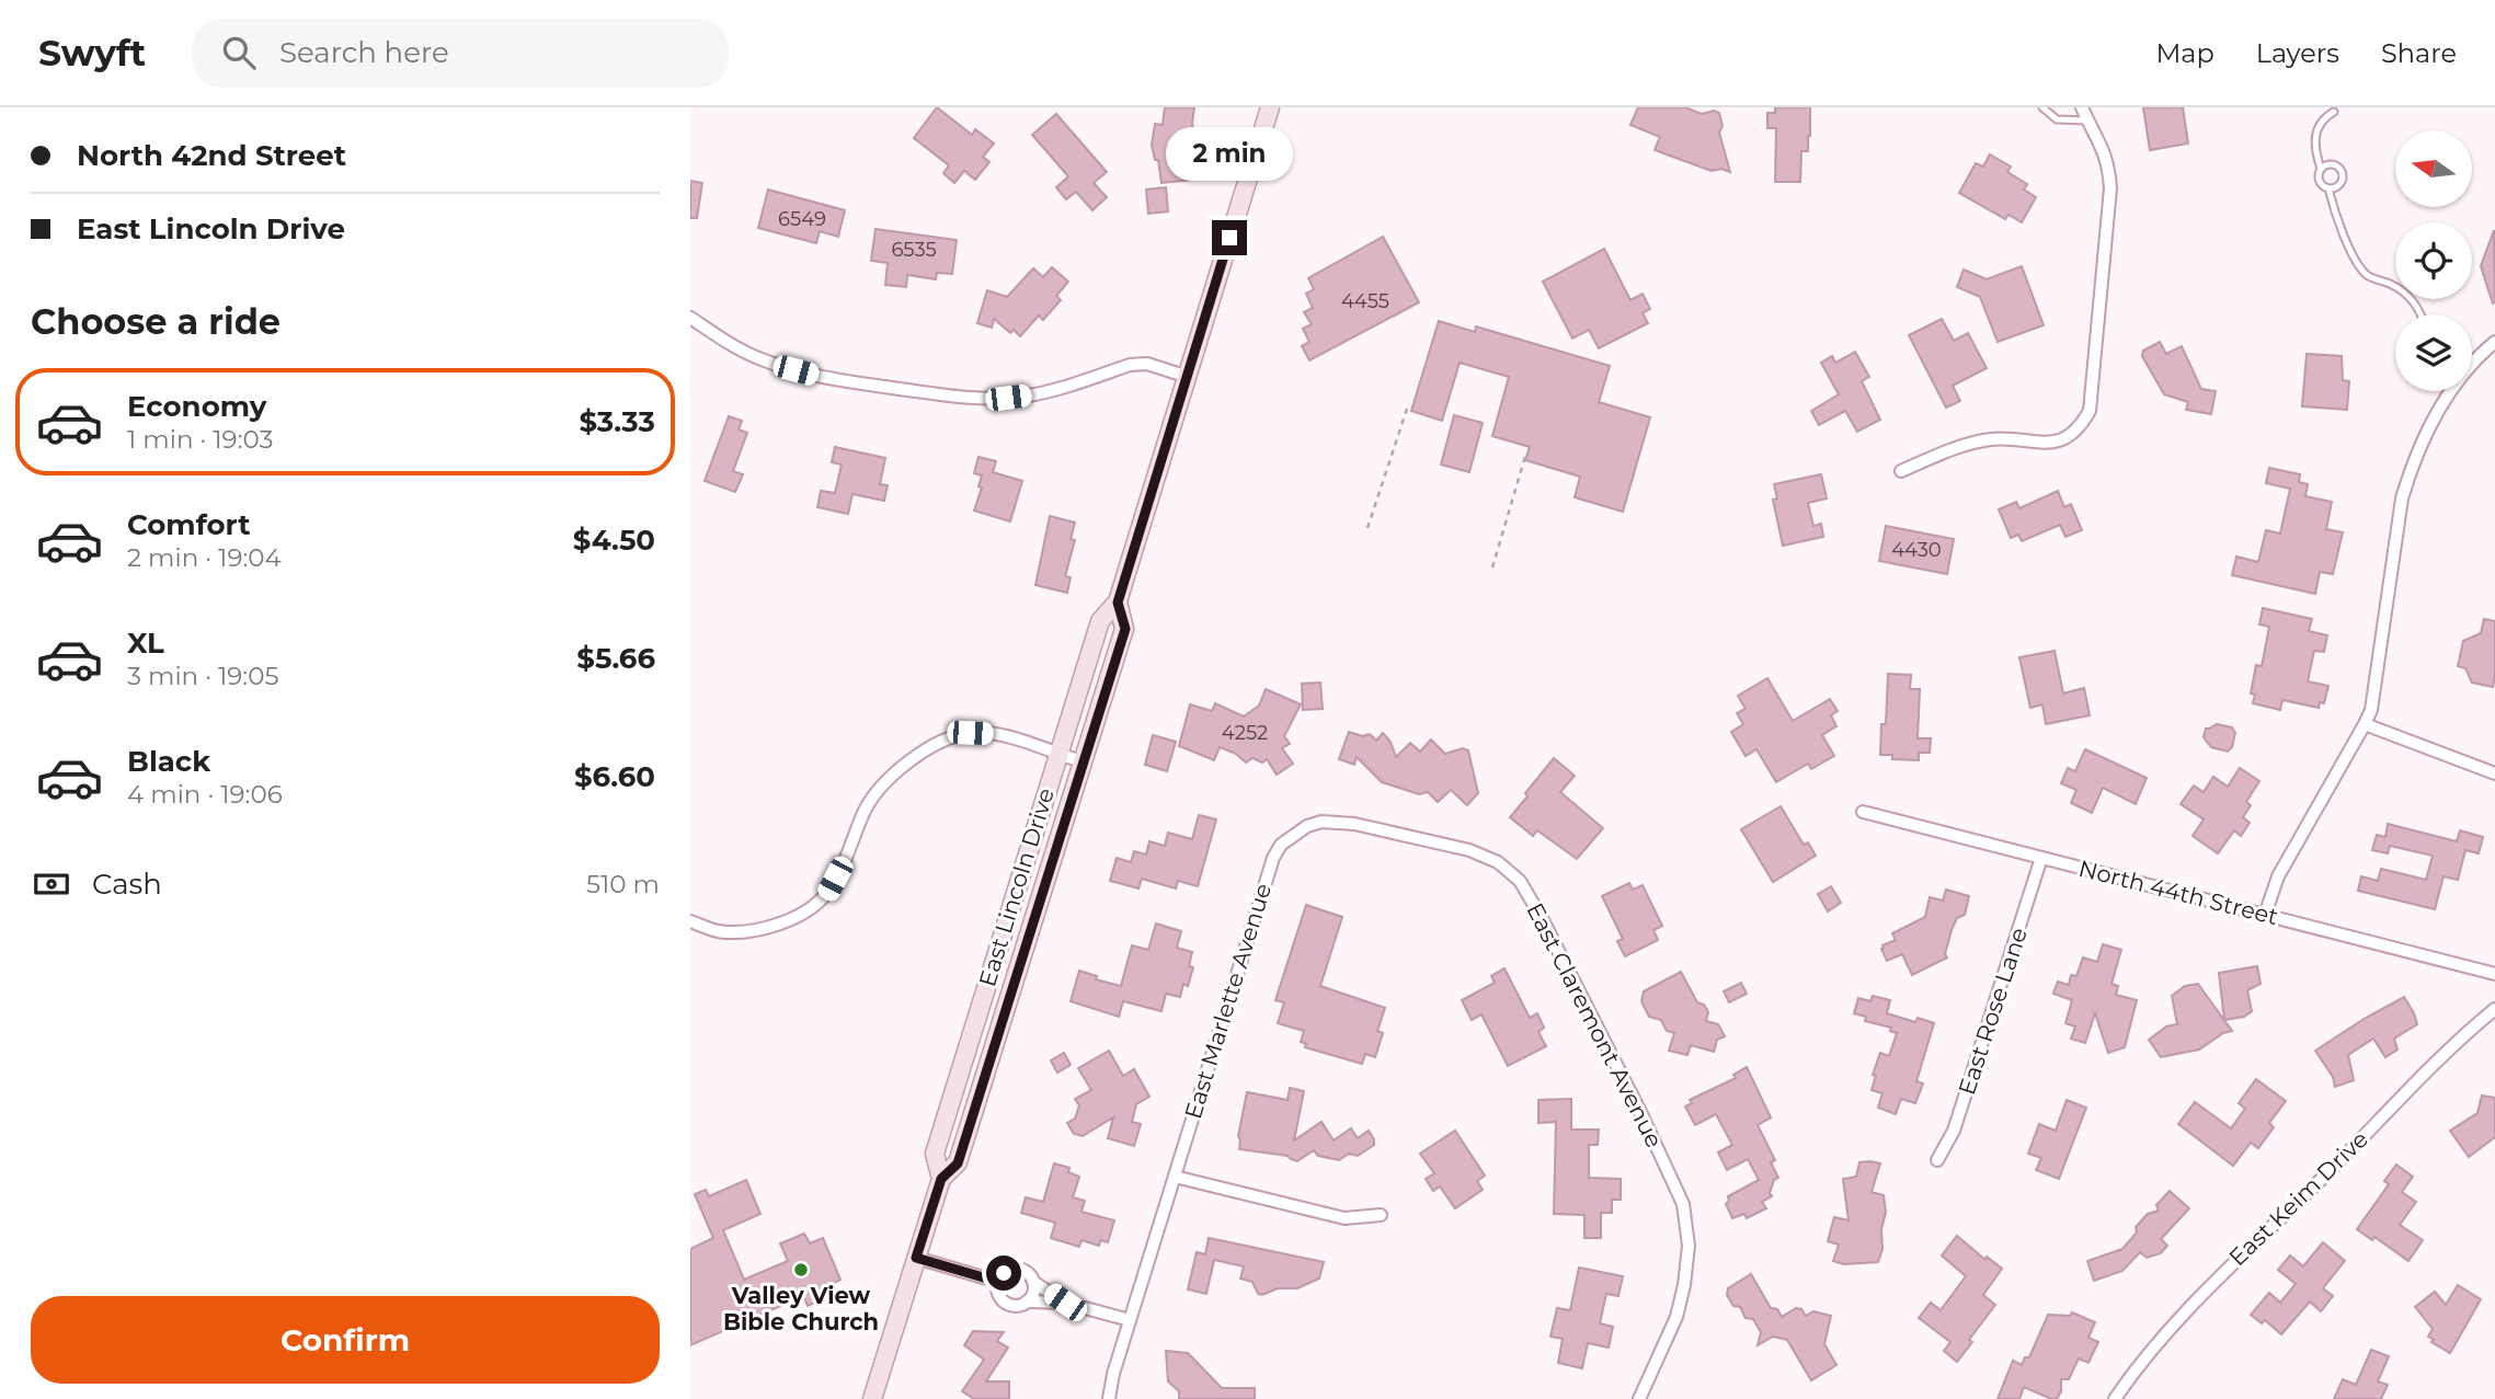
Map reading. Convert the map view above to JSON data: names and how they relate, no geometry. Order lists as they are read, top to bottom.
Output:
{
  "streets": {
    "main road": ["East Lincoln Drive"],
    "street": [
      "North 44th Street",
      "East Marlette Avenue",
      "East Rose Lane",
      "East Claremont Avenue",
      "East Keim Drive"
    ]
  },
  "crossings": [
    ["North 44th Street", "East Rose Lane"],
    ["East Marlette Avenue", "East Claremont Avenue"]
  ],
  "places": ["Valley View Bible Church"],
  "house_numbers": [
    "6549",
    "6535",
    "4455",
    "4430",
    "4252"
  ],
  "north": "left",
  "page": {
    "header": "Swyft",
    "search": "Search here",
    "nav": ["Map", "Layers", "Share"],
    "banner": ["North 42nd Street", "East Lincoln Drive"],
    "bubble": "2 min",
    "heading": "Choose a ride",
    "list": [
      {
        "name": "Economy",
        "note": "1 min · 19:03",
        "value": "$3.33"
      },
      {
        "name": "Comfort",
        "note": "2 min · 19:04",
        "value": "$4.50"
      },
      {
        "name": "XL",
        "note": "3 min · 19:05",
        "value": "$5.66"
      },
      {
        "name": "Black",
        "note": "4 min · 19:06",
        "value": "$6.60"
      }
    ],
    "pay": ["Cash", "510 m"],
    "buttons": "Confirm"
  }
}
